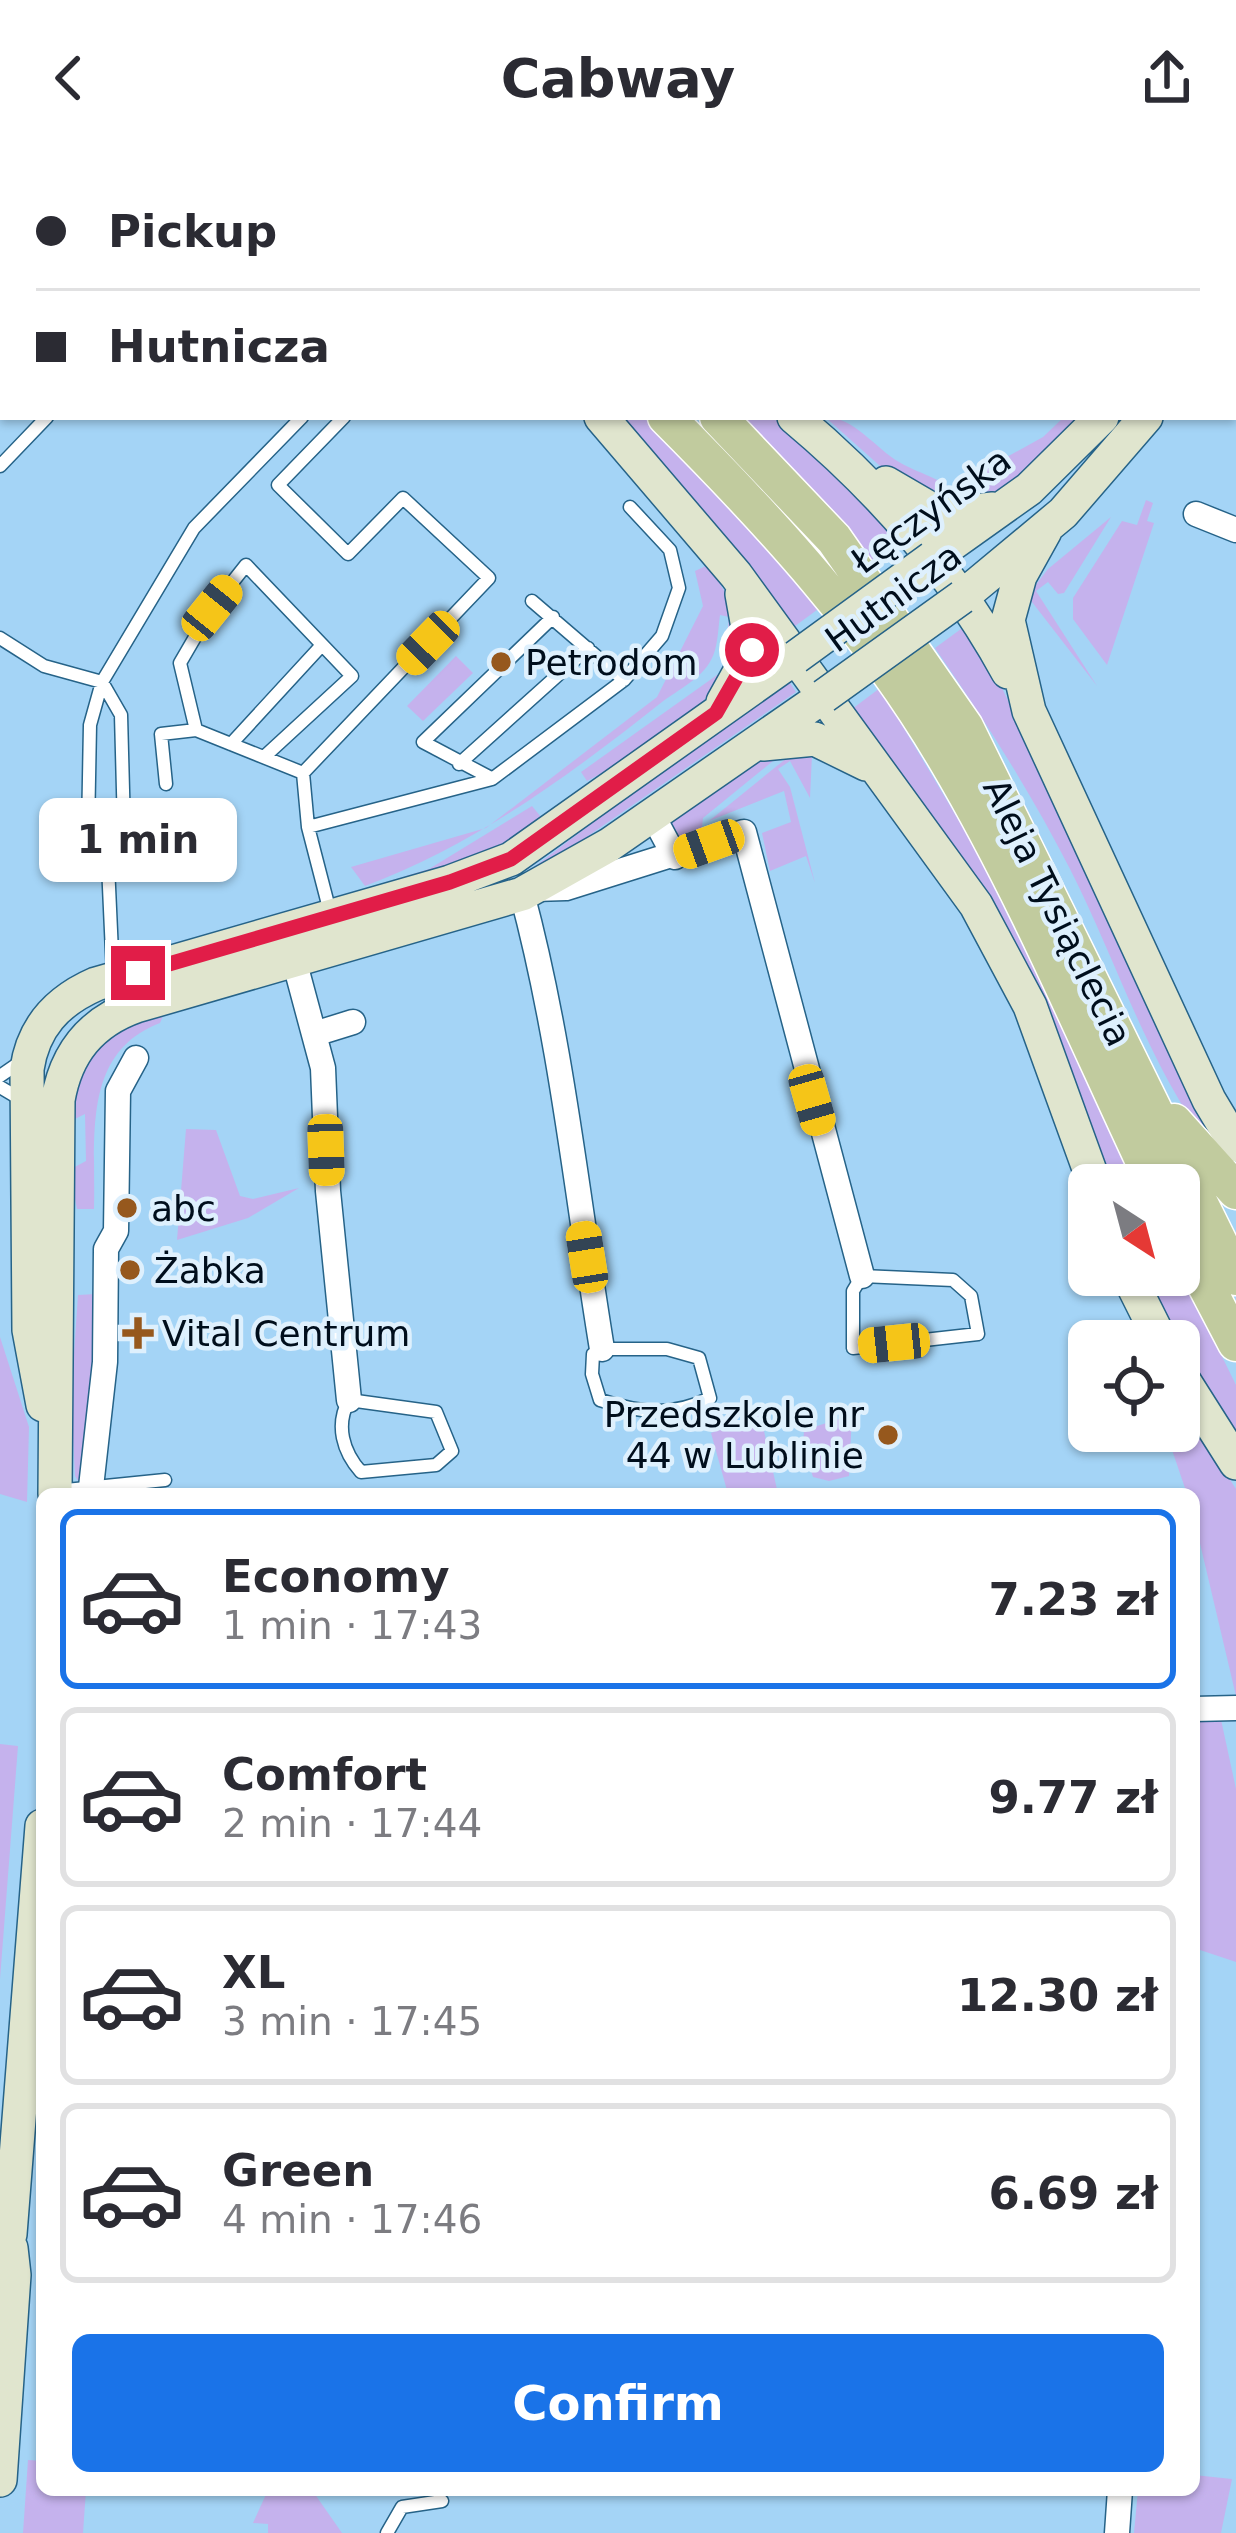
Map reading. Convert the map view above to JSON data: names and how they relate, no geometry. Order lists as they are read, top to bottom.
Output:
{
  "streets": {
    "main road": ["Aleja Tysiąclecia"],
    "street": ["Łęczyńska", "Hutnicza"]
  },
  "crossings": [
    ["Łęczyńska", "Hutnicza"]
  ],
  "places": {
    "other": [
      "Petrodom",
      "abc",
      "Żabka",
      "Przedszkole nr 44 w Lublinie"
    ],
    "health": ["Vital Centrum"]
  },
  "north": "bottom right",
  "page": {
    "header": "Cabway",
    "banner": ["Pickup", "Hutnicza"],
    "bubble": "1 min",
    "list": [
      {
        "name": "Economy",
        "note": "1 min · 17:43",
        "value": "7.23 zł"
      },
      {
        "name": "Comfort",
        "note": "2 min · 17:44",
        "value": "9.77 zł"
      },
      {
        "name": "XL",
        "note": "3 min · 17:45",
        "value": "12.30 zł"
      },
      {
        "name": "Green",
        "note": "4 min · 17:46",
        "value": "6.69 zł"
      }
    ],
    "buttons": "Confirm"
  }
}
